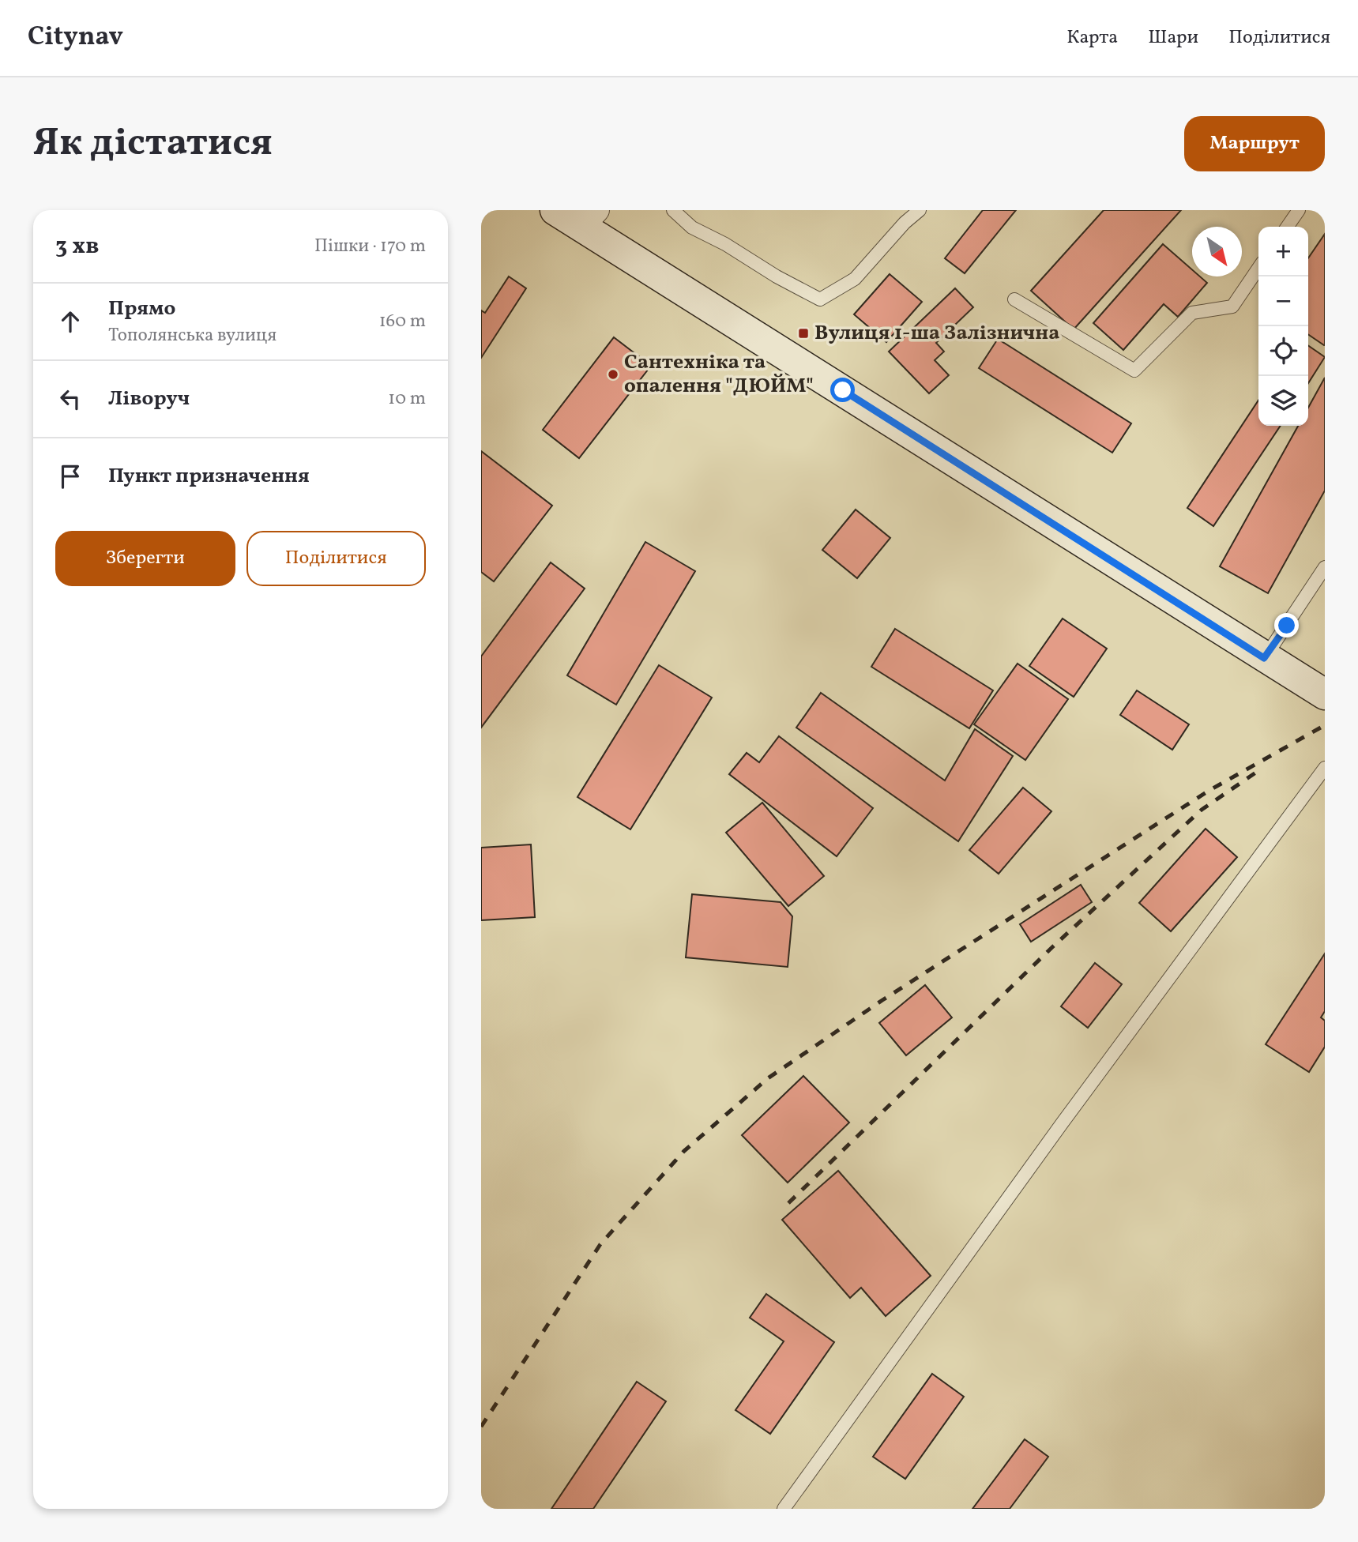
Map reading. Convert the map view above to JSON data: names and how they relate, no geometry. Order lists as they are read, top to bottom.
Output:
{
  "places": {
    "transit": ["Вулиця 1-ша Залізнична"],
    "other": ["Сантехніка та опалення \"ДЮЙМ\""]
  },
  "north": "bottom right",
  "page": {
    "header": "Citynav",
    "nav": ["Карта", "Шари", "Поділитися"],
    "buttons": [
      "Маршрут",
      ["Зберегти", "Поділитися"]
    ],
    "title": "Як дістатися",
    "heading": ["3 хв", "Пішки · 170 m"],
    "map_buttons": ["+", "−"],
    "list": [
      ["Прямо", "Тополянська вулиця", "160 m"],
      ["Ліворуч", "10 m"],
      "Пункт призначення"
    ]
  }
}
